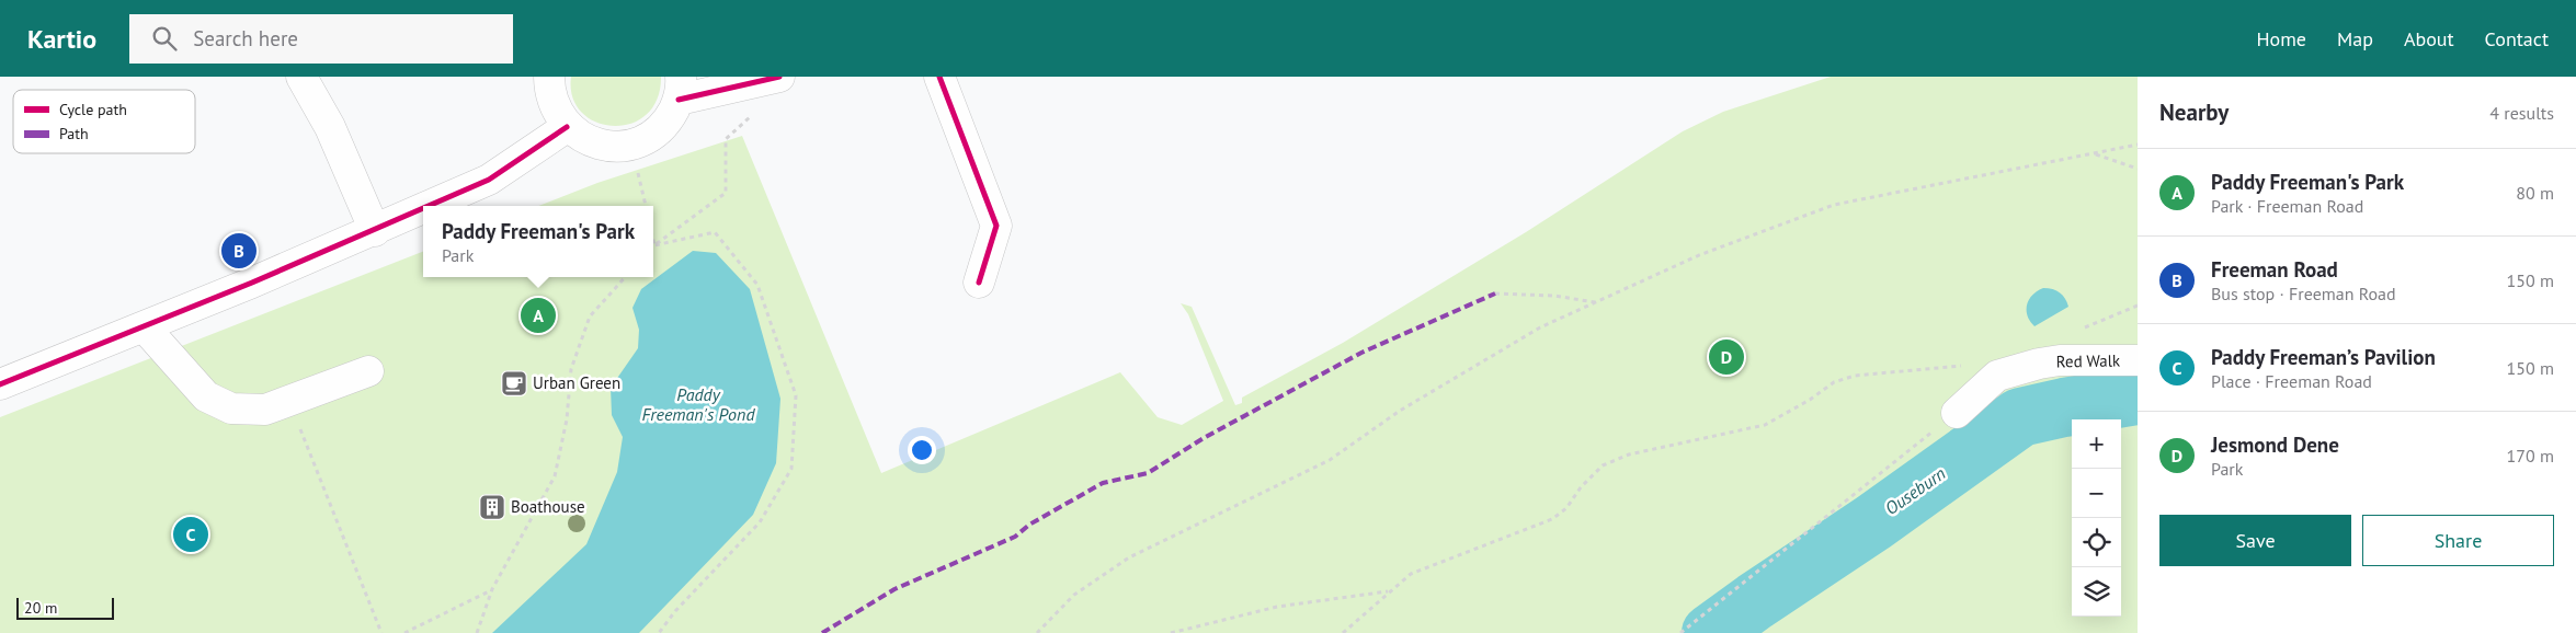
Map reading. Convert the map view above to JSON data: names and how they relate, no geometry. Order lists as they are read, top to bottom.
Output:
{
  "streets": {
    "street": ["Red Walk"]
  },
  "water": ["Paddy Freeman's Pond", "Ouseburn"],
  "places": {
    "cafe": ["Urban Green"],
    "building": ["Boathouse"]
  },
  "legend": ["Cycle path", "Path"],
  "scale_bar": "20 m",
  "page": {
    "header": "Kartio",
    "search": "Search here",
    "nav": [
      "Home",
      "Map",
      "About",
      "Contact"
    ],
    "heading": ["Nearby", "4 results"],
    "list": [
      {
        "mark": "A",
        "name": "Paddy Freeman's Park",
        "note": "Park · Freeman Road",
        "value": "80 m"
      },
      {
        "mark": "B",
        "name": "Freeman Road",
        "note": "Bus stop · Freeman Road",
        "value": "150 m"
      },
      {
        "mark": "C",
        "name": "Paddy Freeman’s Pavilion",
        "note": "Place · Freeman Road",
        "value": "150 m"
      },
      {
        "mark": "D",
        "name": "Jesmond Dene",
        "note": "Park",
        "value": "170 m"
      }
    ],
    "popup": ["Paddy Freeman's Park", "Park"],
    "pins": [
      "B",
      "A",
      "D",
      "C"
    ],
    "map_buttons": ["+", "−"],
    "buttons": ["Save", "Share"],
    "scale": "20 m"
  }
}
